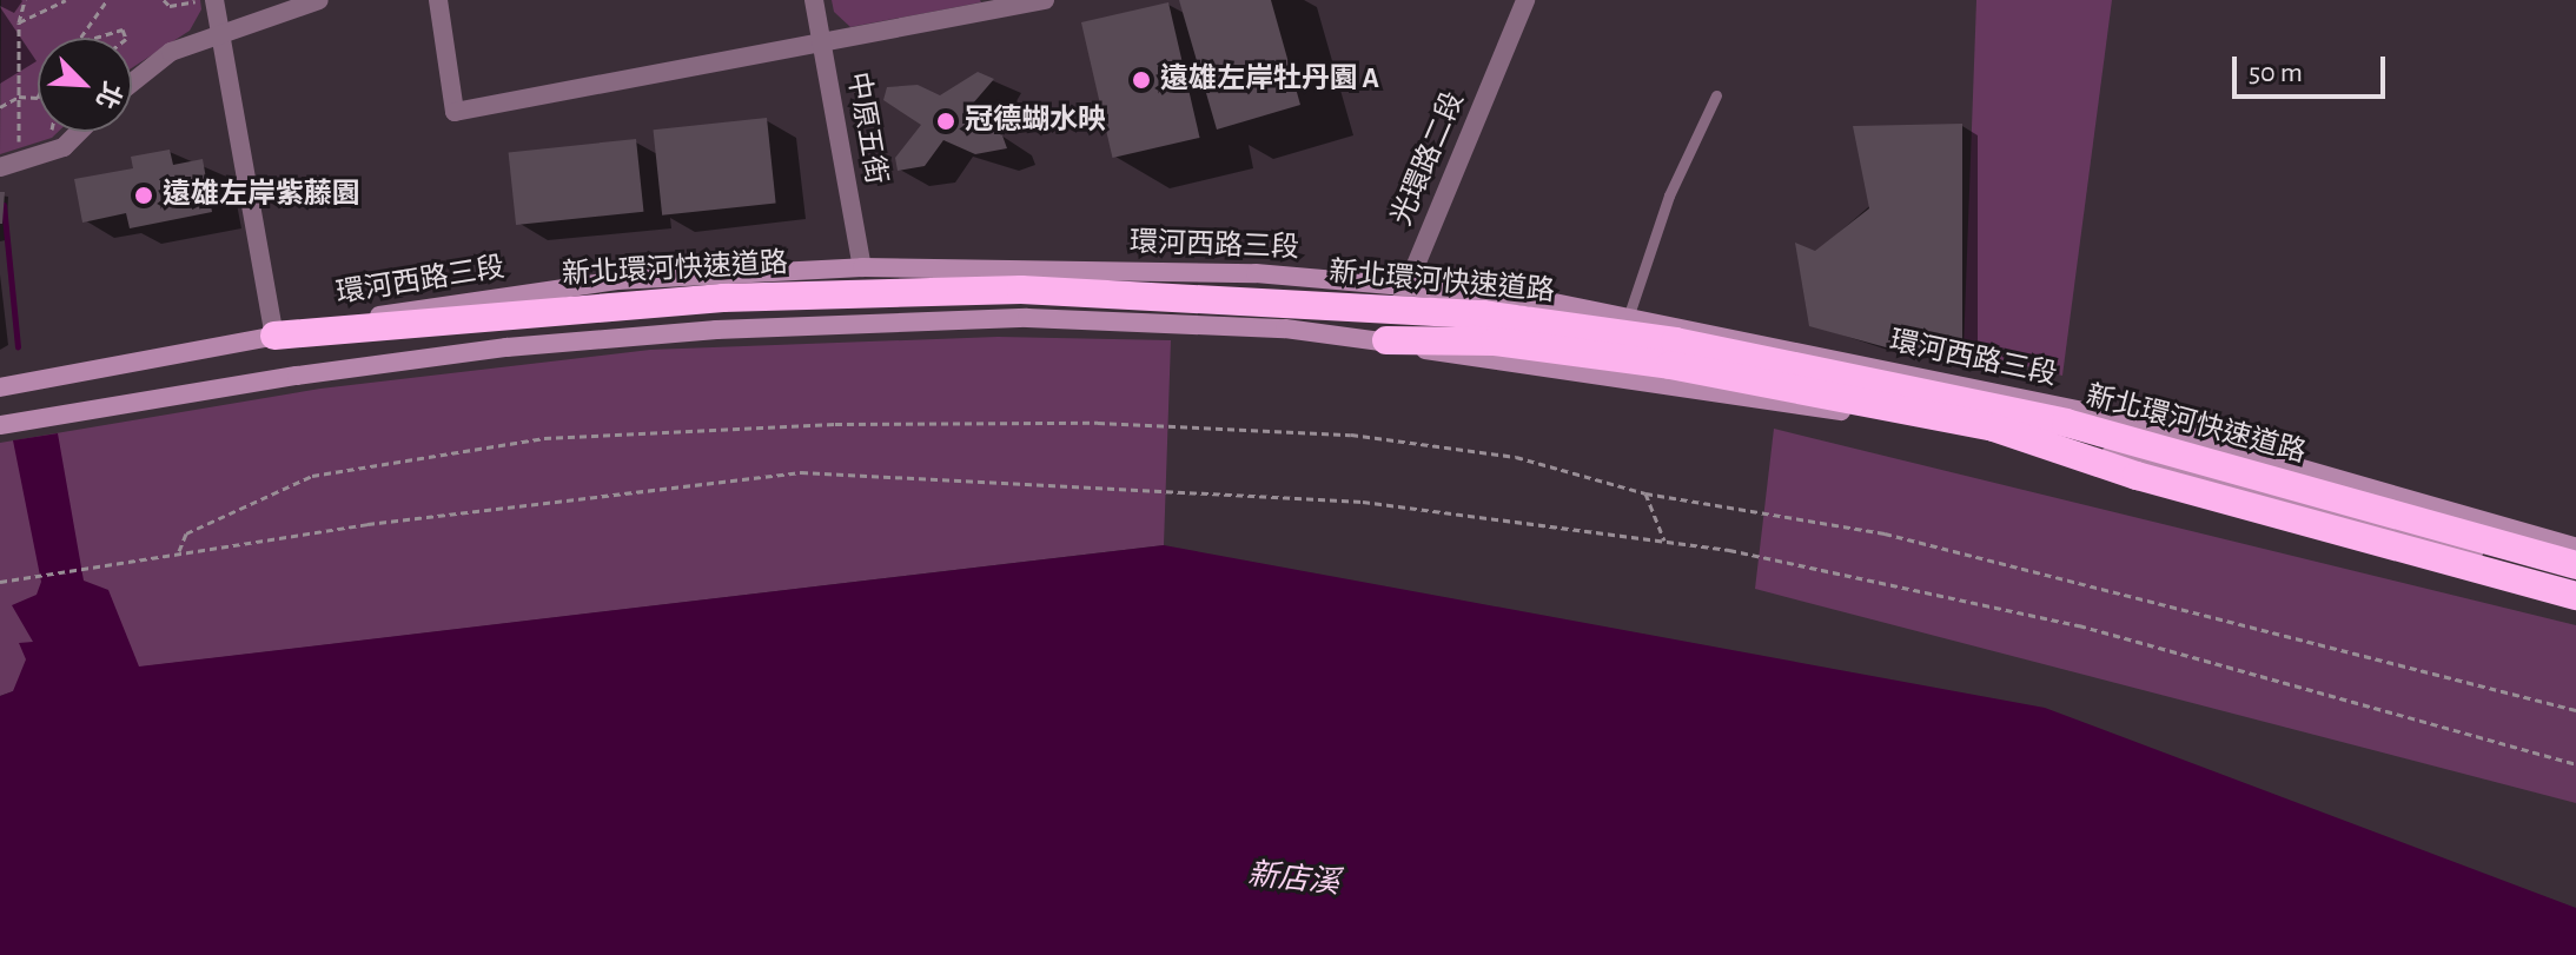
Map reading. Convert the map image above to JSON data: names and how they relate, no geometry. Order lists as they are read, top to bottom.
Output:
{
  "streets": {
    "highway": ["新北環河快速道路"],
    "main road": ["環河西路三段"],
    "street": ["中原五街", "光環路二段"]
  },
  "crossings": [
    ["中原五街", "環河西路三段"],
    ["光環路二段", "環河西路三段"],
    ["光環路二段", "新北環河快速道路"],
    ["環河西路三段", "新北環河快速道路"]
  ],
  "water": ["新店溪"],
  "places": ["遠雄左岸牡丹園 A", "冠德蝴水映", "遠雄左岸紫藤園"],
  "scale_bar": "50 m",
  "north": "bottom right"
}
